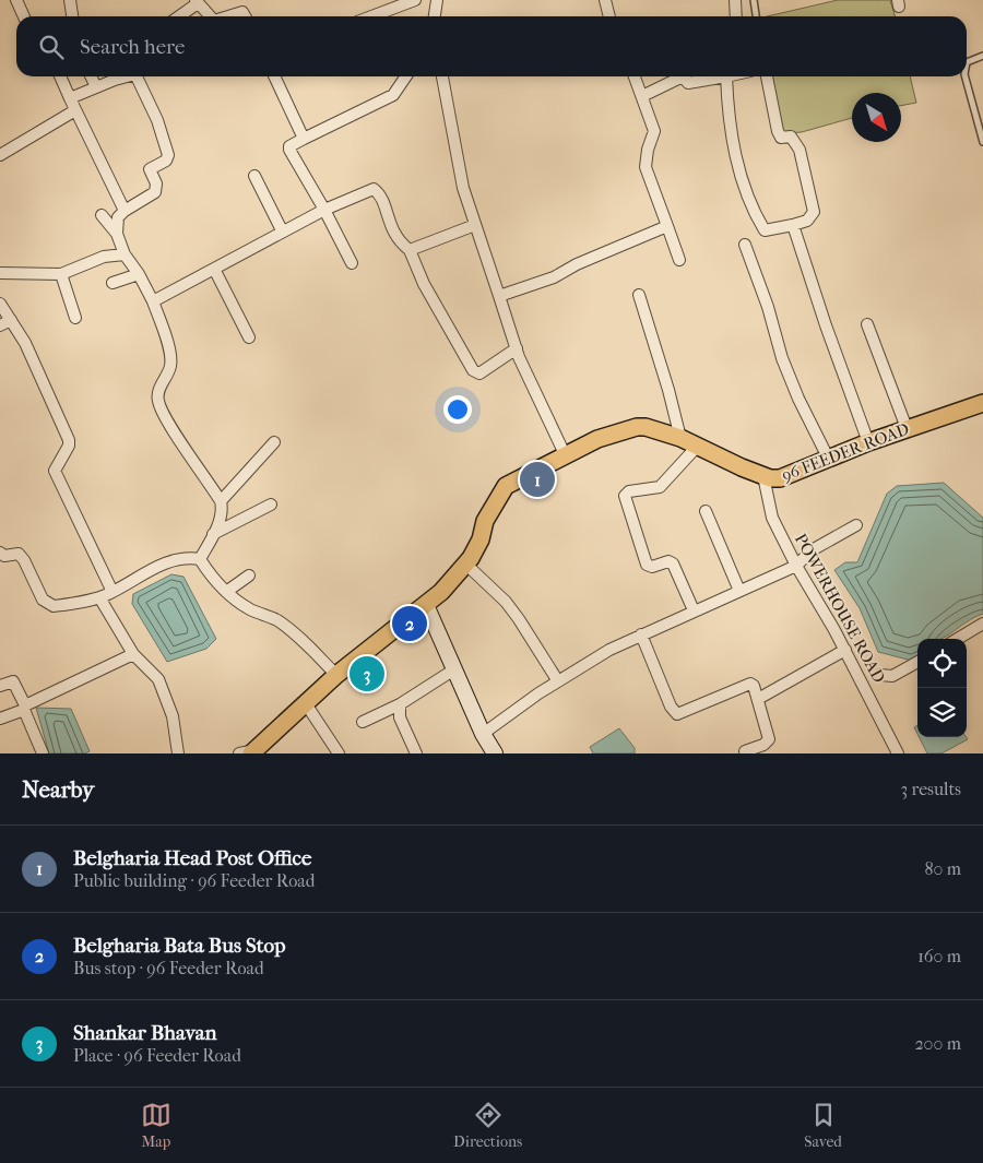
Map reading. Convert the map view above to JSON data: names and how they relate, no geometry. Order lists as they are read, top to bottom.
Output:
{
  "streets": {
    "main road": ["96 FEEDER ROAD"],
    "street": ["POWERHOUSE ROAD"]
  },
  "crossings": [
    ["96 FEEDER ROAD", "POWERHOUSE ROAD"]
  ],
  "north": "bottom right",
  "page": {
    "search": "Search here",
    "pins": ["1", "2", "3"],
    "heading": ["Nearby", "3 results"],
    "list": [
      {
        "mark": "1",
        "name": "Belgharia Head Post Office",
        "note": "Public building · 96 Feeder Road",
        "value": "80 m"
      },
      {
        "mark": "2",
        "name": "Belgharia Bata Bus Stop",
        "note": "Bus stop · 96 Feeder Road",
        "value": "160 m"
      },
      {
        "mark": "3",
        "name": "Shankar Bhavan",
        "note": "Place · 96 Feeder Road",
        "value": "200 m"
      }
    ],
    "nav": ["Map", "Directions", "Saved"]
  }
}
